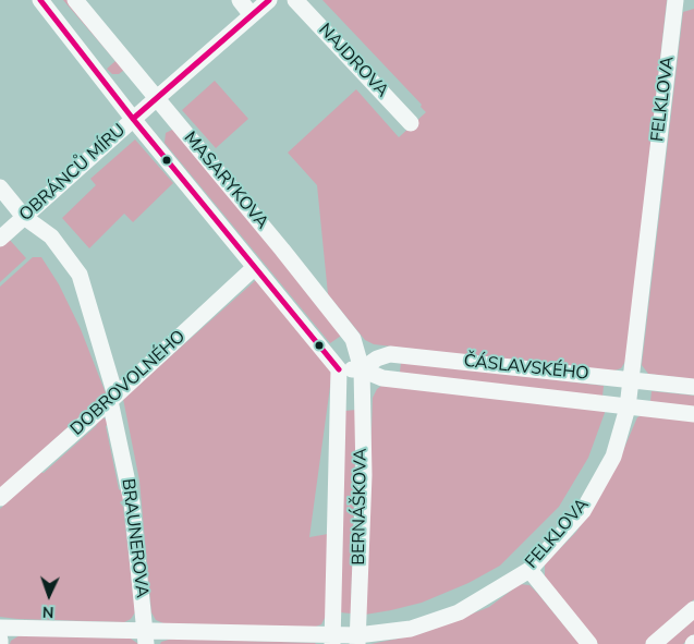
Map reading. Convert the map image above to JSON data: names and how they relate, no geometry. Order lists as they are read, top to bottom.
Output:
{
  "streets": {
    "street": [
      "NAJDROVA",
      "FELKLOVA",
      "OBRÁNCŮ MÍRU",
      "MASARYKOVA",
      "ČÁSLAVSKÉHO",
      "DOBROVOLNÉHO",
      "BERNÁŠKOVA",
      "BRAUNEROVA"
    ]
  },
  "crossings": [
    ["FELKLOVA", "ČÁSLAVSKÉHO"],
    ["FELKLOVA", "BERNÁŠKOVA"],
    ["FELKLOVA", "BRAUNEROVA"],
    ["OBRÁNCŮ MÍRU", "MASARYKOVA"],
    ["OBRÁNCŮ MÍRU", "BRAUNEROVA"],
    ["MASARYKOVA", "ČÁSLAVSKÉHO"],
    ["MASARYKOVA", "DOBROVOLNÉHO"],
    ["MASARYKOVA", "BERNÁŠKOVA"],
    ["ČÁSLAVSKÉHO", "BERNÁŠKOVA"],
    ["DOBROVOLNÉHO", "BRAUNEROVA"]
  ],
  "north": "bottom"
}
